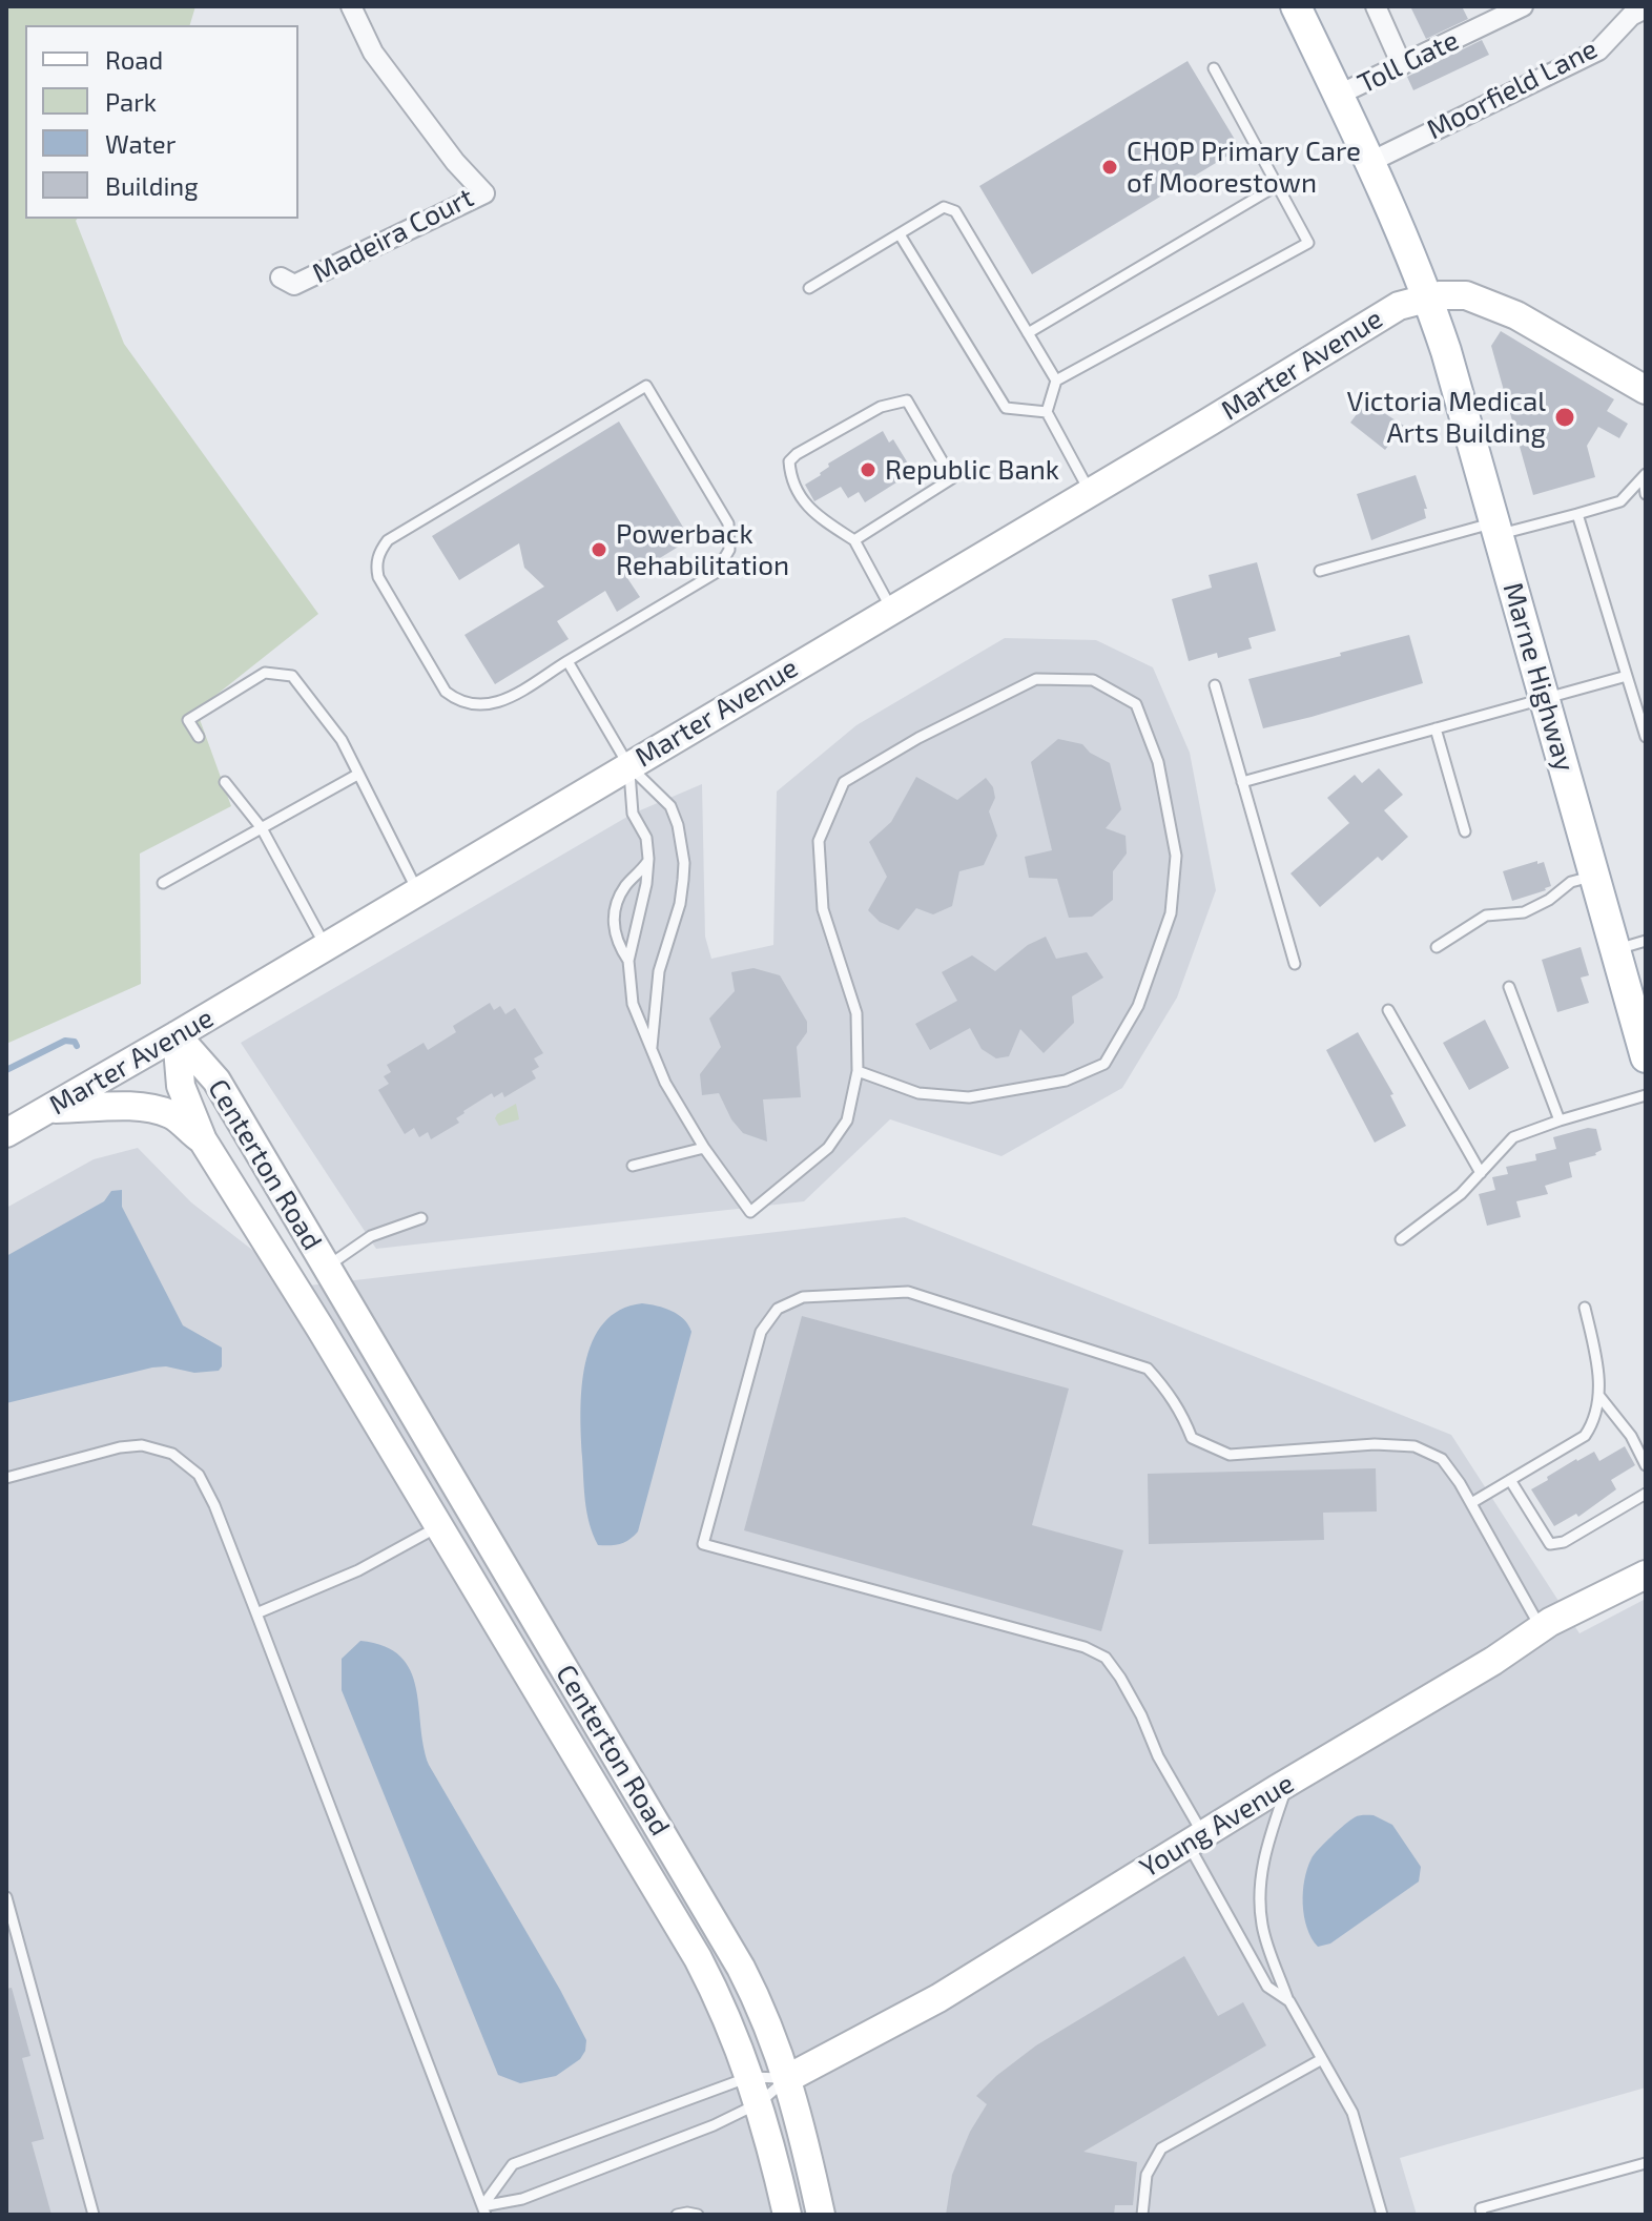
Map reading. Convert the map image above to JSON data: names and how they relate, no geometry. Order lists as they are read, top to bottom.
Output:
{
  "streets": {
    "main road": [
      "Marter Avenue",
      "Marne Highway",
      "Centerton Road",
      "Young Avenue"
    ],
    "street": ["Toll Gate", "Moorfield Lane", "Madeira Court"]
  },
  "crossings": [
    ["Toll Gate", "Marne Highway"],
    ["Moorfield Lane", "Marne Highway"],
    ["Marter Avenue", "Marne Highway"],
    ["Marter Avenue", "Centerton Road"],
    ["Centerton Road", "Young Avenue"]
  ],
  "places": [
    "CHOP Primary Care of Moorestown",
    "Victoria Medical Arts Building",
    "Republic Bank",
    "Powerback Rehabilitation"
  ],
  "legend": [
    "Road",
    "Park",
    "Water",
    "Building"
  ]
}
